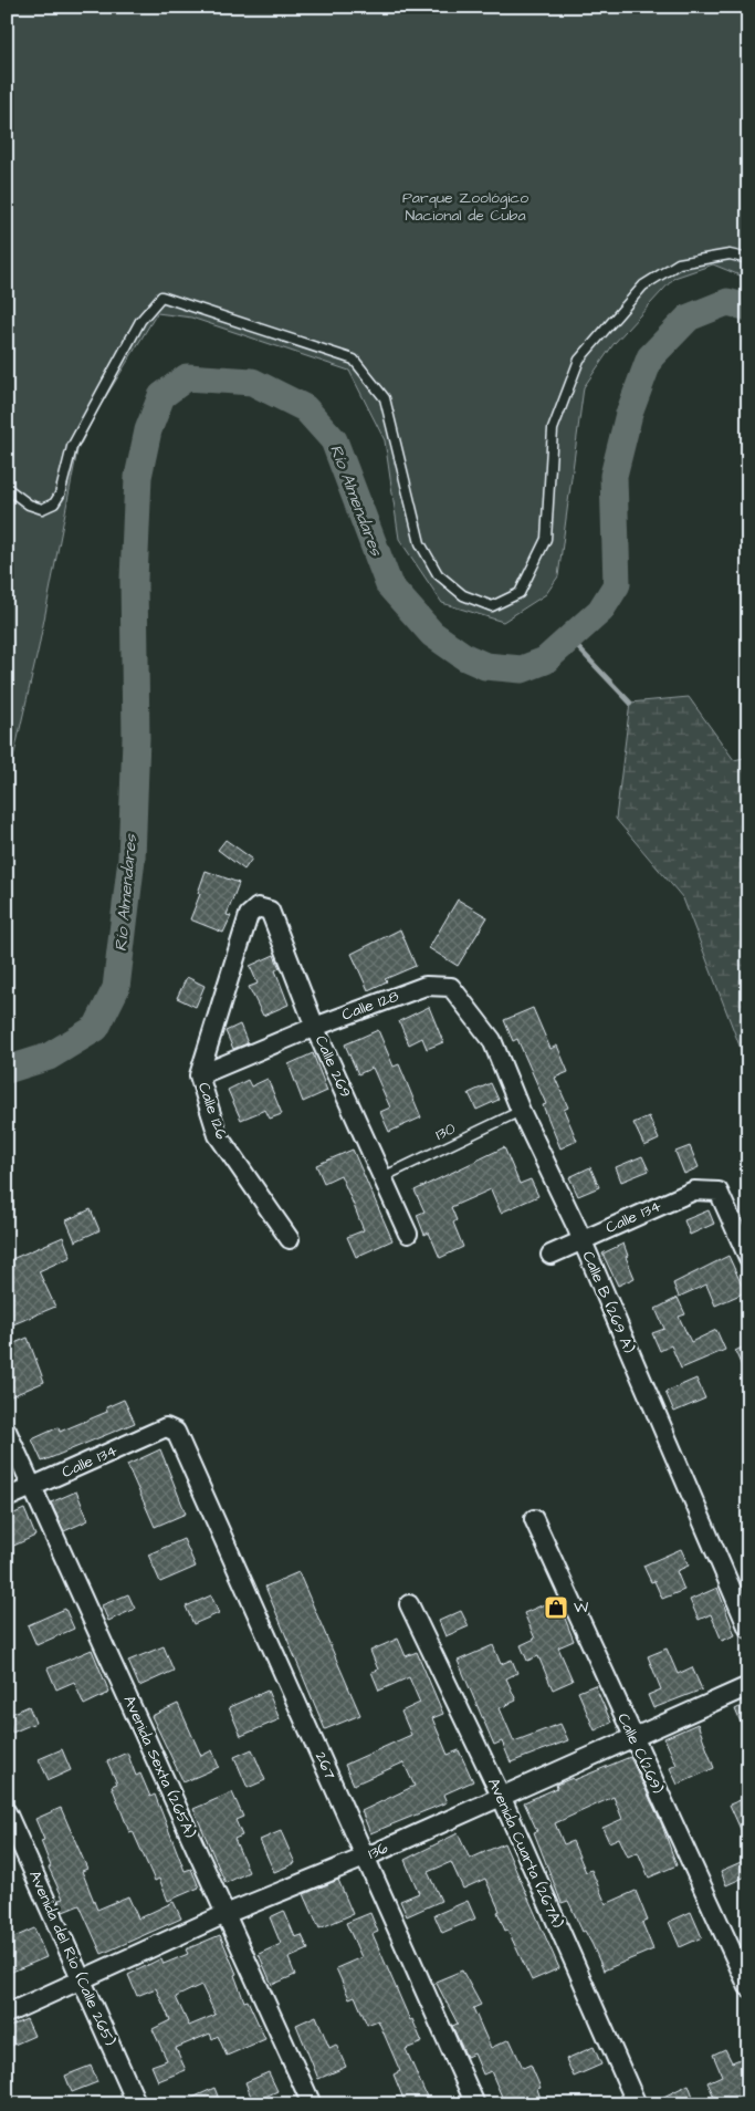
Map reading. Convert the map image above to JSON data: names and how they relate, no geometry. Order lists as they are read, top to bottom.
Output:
{
  "streets": {
    "street": [
      "Calle 128",
      "Calle 269",
      "Calle 126",
      "Calle 134",
      "Calle B (269 A)",
      "Calle C(269)",
      "267",
      "Avenida Sexta (265A)",
      "136",
      "Avenida Cuarta (267A)",
      "Avenida del Río (Calle 265)"
    ],
    "lane": ["130"]
  },
  "crossings": [
    ["Calle 128", "Calle 269"],
    ["Calle 128", "Calle 126"],
    ["Calle 128", "Calle B (269 A)"],
    ["Calle 269", "Calle 126"],
    ["Calle 269", "130"],
    ["130", "Calle B (269 A)"],
    ["Calle 134", "Calle B (269 A)"],
    ["Calle 134", "267"],
    ["Calle 134", "Avenida Sexta (265A)"],
    ["Calle C(269)", "136"],
    ["267", "136"],
    ["Avenida Sexta (265A)", "136"],
    ["136", "Avenida Cuarta (267A)"],
    ["136", "Avenida del Río (Calle 265)"]
  ],
  "water": ["Río Almendares"],
  "parks": ["Parque Zoológico Nacional de Cuba"],
  "places": {
    "shop": ["W"]
  }
}
